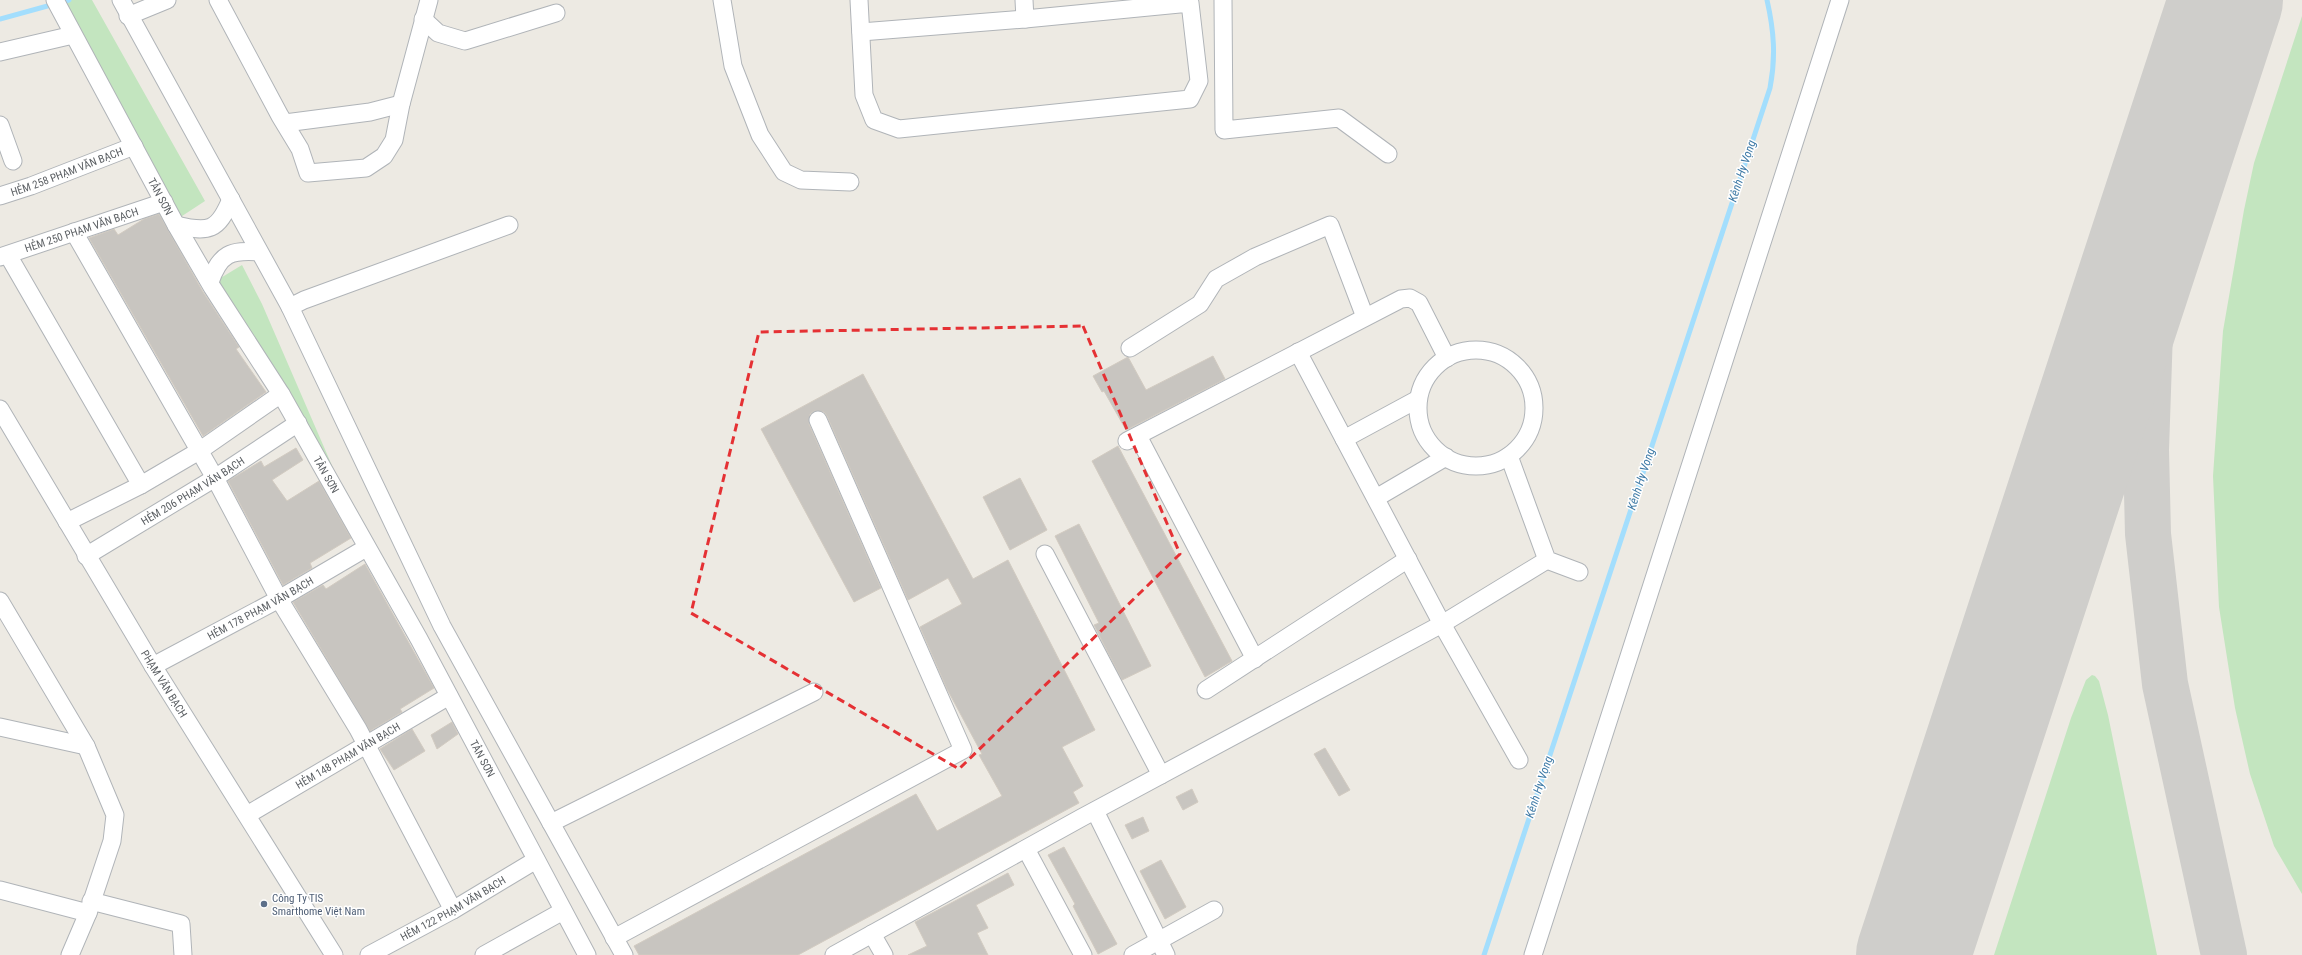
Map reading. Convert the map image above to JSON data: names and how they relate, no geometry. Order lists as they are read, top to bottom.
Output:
{
  "streets": {
    "street": [
      "HẺM 258 PHẠM VĂN BẠCH",
      "TÂN SƠN",
      "HẺM 250 PHẠM VĂN BẠCH",
      "HẺM 206 PHẠM VĂN BẠCH",
      "HẺM 178 PHẠM VĂN BẠCH",
      "PHẠM VĂN BẠCH",
      "HẺM 148 PHẠM VĂN BẠCH",
      "HẺM 122 PHẠM VĂN BẠCH"
    ]
  },
  "crossings": [
    ["HẺM 258 PHẠM VĂN BẠCH", "TÂN SƠN"],
    ["TÂN SƠN", "HẺM 250 PHẠM VĂN BẠCH"],
    ["TÂN SƠN", "HẺM 206 PHẠM VĂN BẠCH"],
    ["TÂN SƠN", "HẺM 178 PHẠM VĂN BẠCH"],
    ["TÂN SƠN", "HẺM 148 PHẠM VĂN BẠCH"],
    ["TÂN SƠN", "HẺM 122 PHẠM VĂN BẠCH"],
    ["HẺM 206 PHẠM VĂN BẠCH", "PHẠM VĂN BẠCH"],
    ["HẺM 178 PHẠM VĂN BẠCH", "PHẠM VĂN BẠCH"],
    ["PHẠM VĂN BẠCH", "HẺM 148 PHẠM VĂN BẠCH"]
  ],
  "water": ["Kênh Hy Vọng"],
  "places": ["Công Ty TIS Smarthome Việt Nam"]
}
